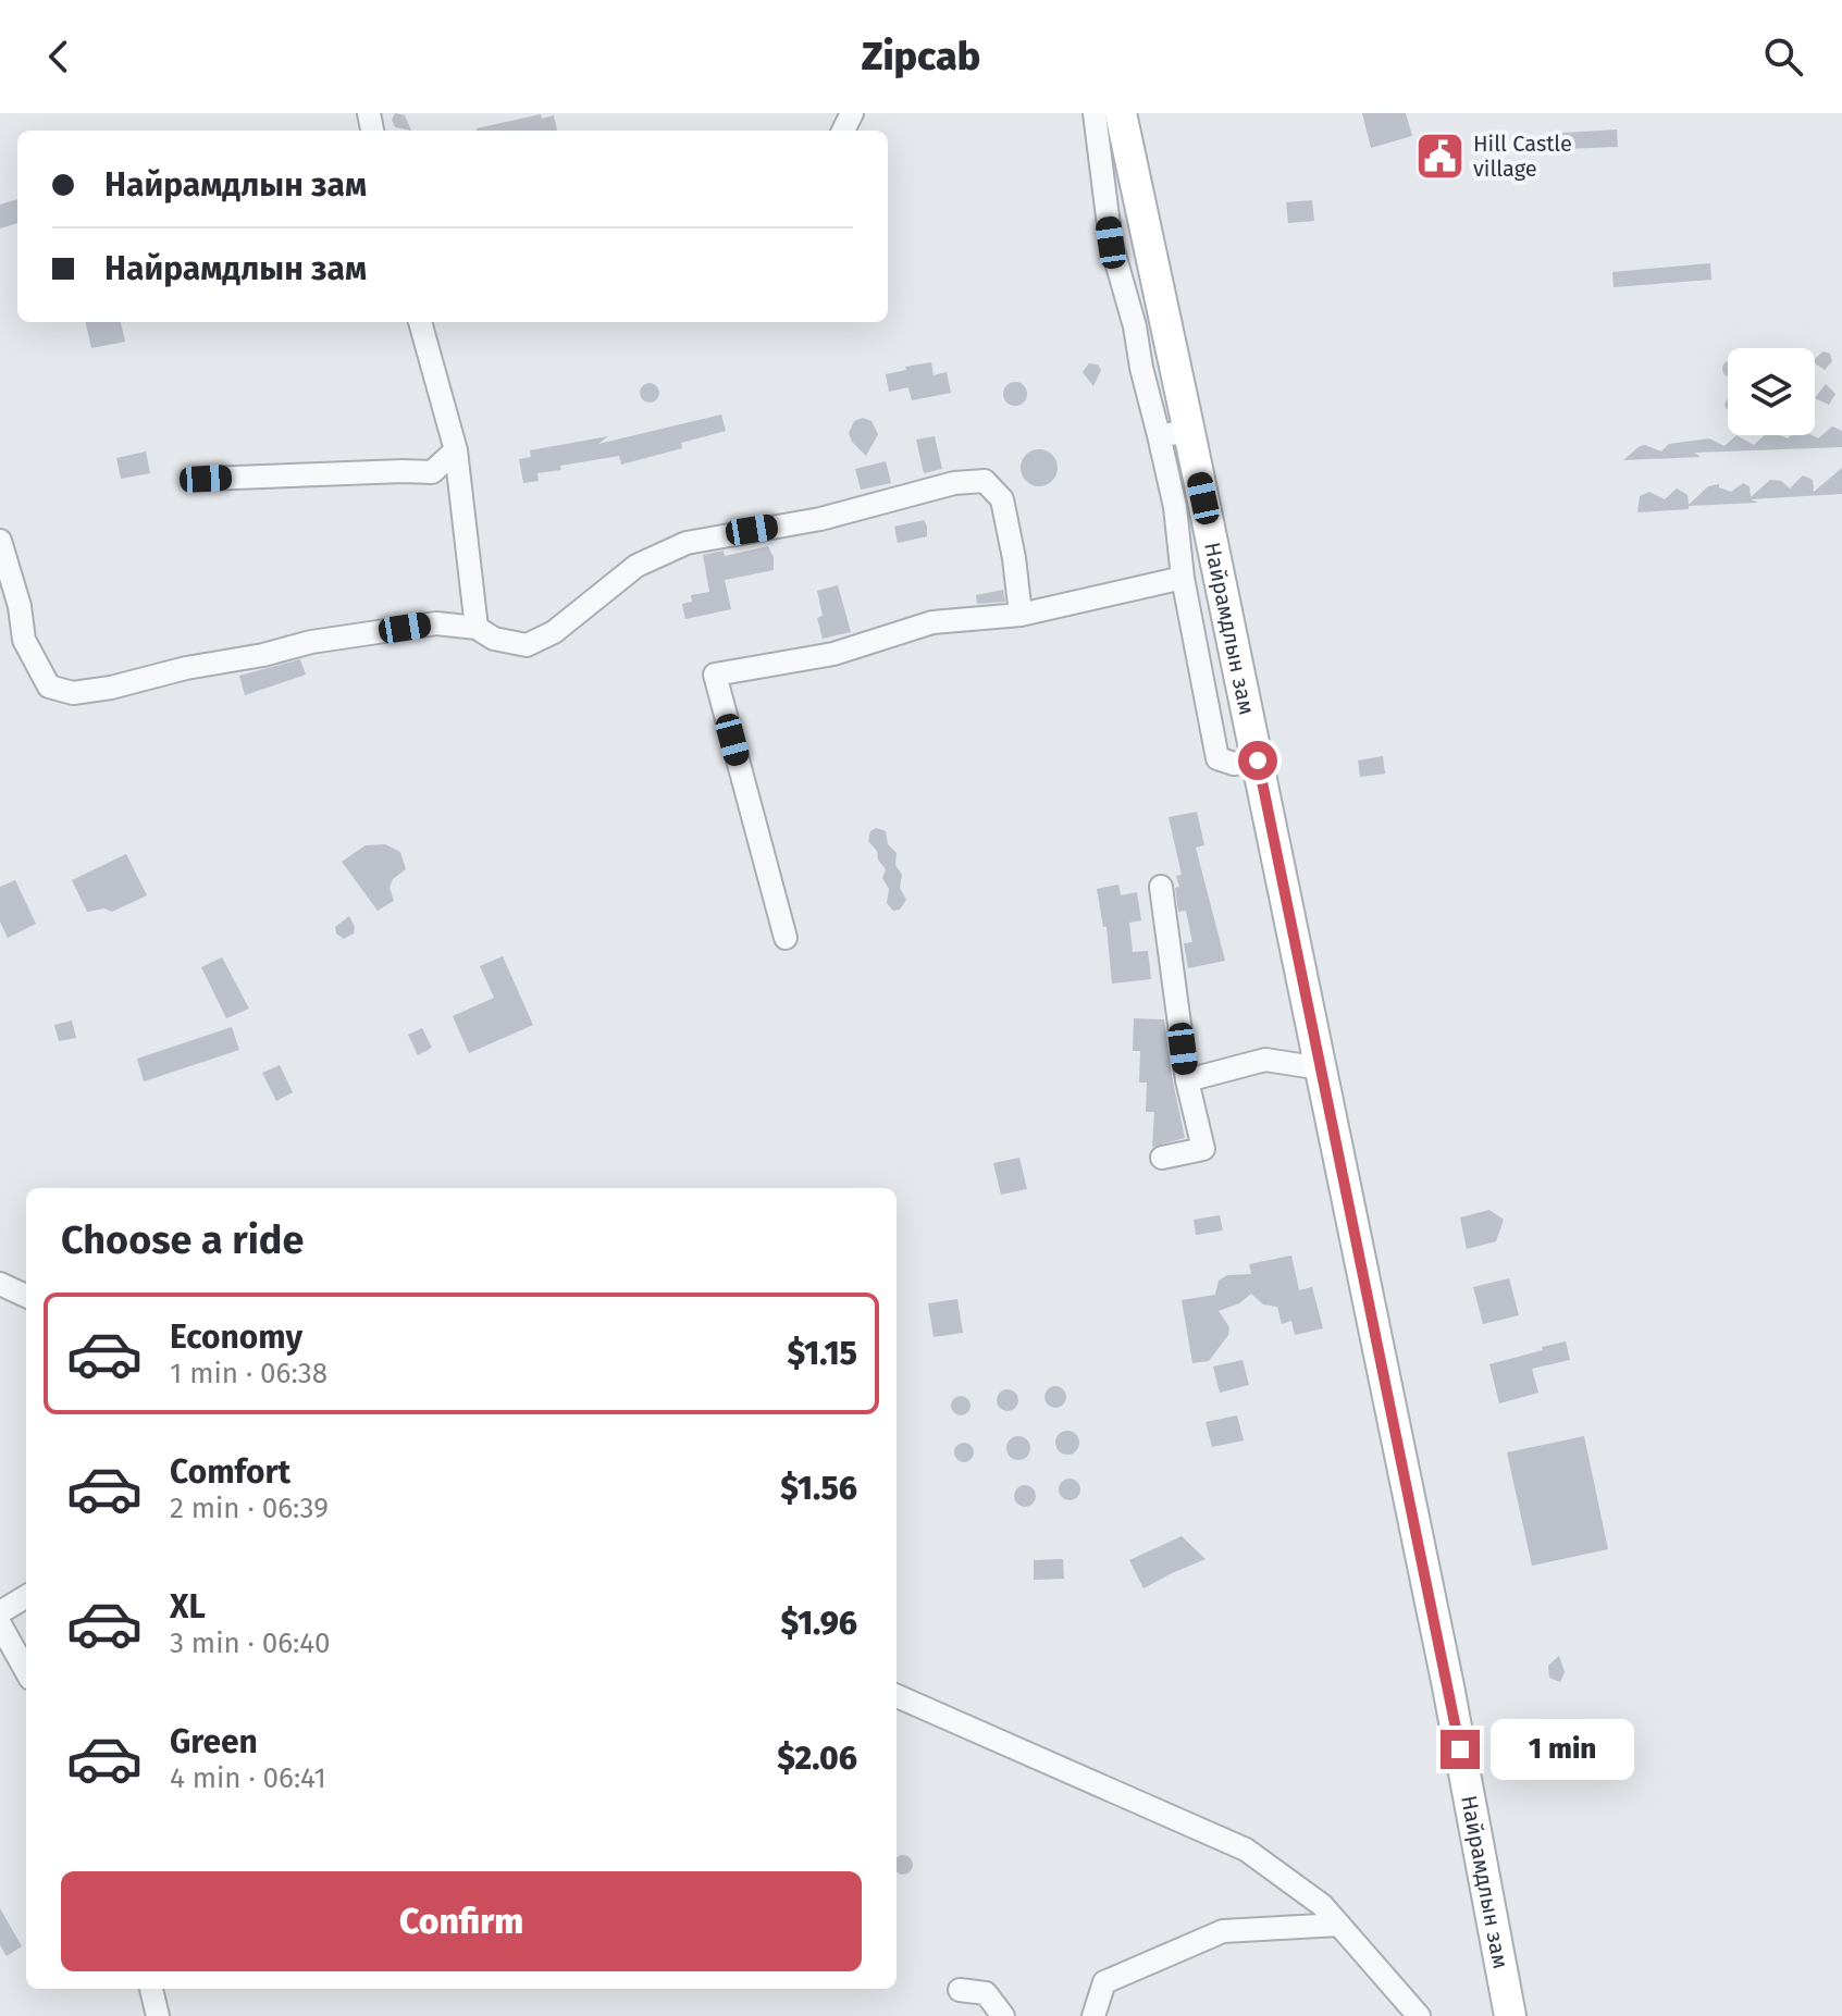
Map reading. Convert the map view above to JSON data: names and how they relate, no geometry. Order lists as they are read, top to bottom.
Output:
{
  "streets": {
    "main road": ["Найрамдлын зам"]
  },
  "places": {
    "public building": ["Hill Castle village"]
  },
  "page": {
    "header": "Zipcab",
    "banner": ["Найрамдлын зам", "Найрамдлын зам"],
    "heading": "Choose a ride",
    "list": [
      {
        "name": "Economy",
        "note": "1 min · 06:38",
        "value": "$1.15"
      },
      {
        "name": "Comfort",
        "note": "2 min · 06:39",
        "value": "$1.56"
      },
      {
        "name": "XL",
        "note": "3 min · 06:40",
        "value": "$1.96"
      },
      {
        "name": "Green",
        "note": "4 min · 06:41",
        "value": "$2.06"
      }
    ],
    "bubble": "1 min",
    "buttons": "Confirm"
  }
}
